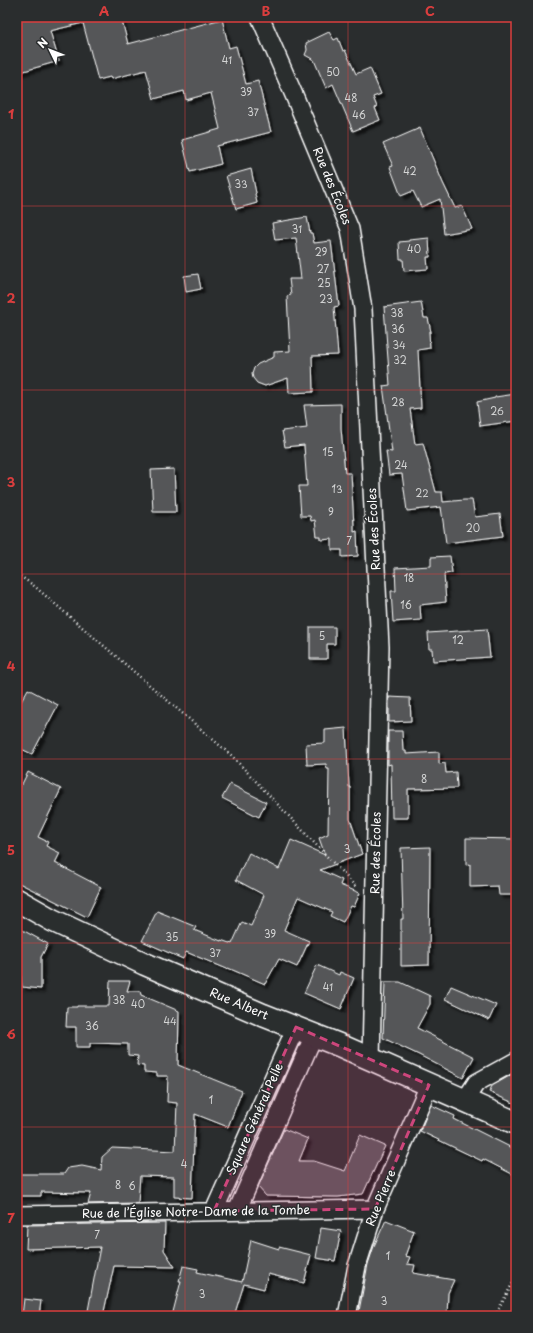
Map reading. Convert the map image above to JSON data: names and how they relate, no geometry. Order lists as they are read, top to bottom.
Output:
{
  "streets": {
    "street": [
      "Rue des Écoles",
      "Rue Albert",
      "Square Général Pelle",
      "Rue Pierre",
      "Rue de l’Église Notre-Dame de la Tombe"
    ]
  },
  "crossings": [
    ["Rue des Écoles", "Rue Albert"],
    ["Rue Albert", "Square Général Pelle"],
    ["Rue Albert", "Rue Pierre"],
    ["Square Général Pelle", "Rue de l’Église Notre-Dame de la Tombe"],
    ["Rue Pierre", "Rue de l’Église Notre-Dame de la Tombe"]
  ],
  "house_numbers": [
    "41",
    "50",
    "39",
    "48",
    "37",
    "46",
    "42",
    "33",
    "31",
    "40",
    "29",
    "27",
    "25",
    "23",
    "38",
    "36",
    "34",
    "32",
    "28",
    "26",
    "15",
    "24",
    "13",
    "22",
    "9",
    "20",
    "7",
    "18",
    "16",
    "5",
    "12",
    "8",
    "3",
    "39",
    "35",
    "37",
    "41",
    "38",
    "40",
    "44",
    "36",
    "1",
    "4",
    "8",
    "6",
    "7",
    "1",
    "3",
    "3"
  ],
  "north": "top left",
  "grid": {
    "columns": ["A", "B", "C"],
    "rows": [
      "1",
      "2",
      "3",
      "4",
      "5",
      "6",
      "7"
    ]
  }
}
